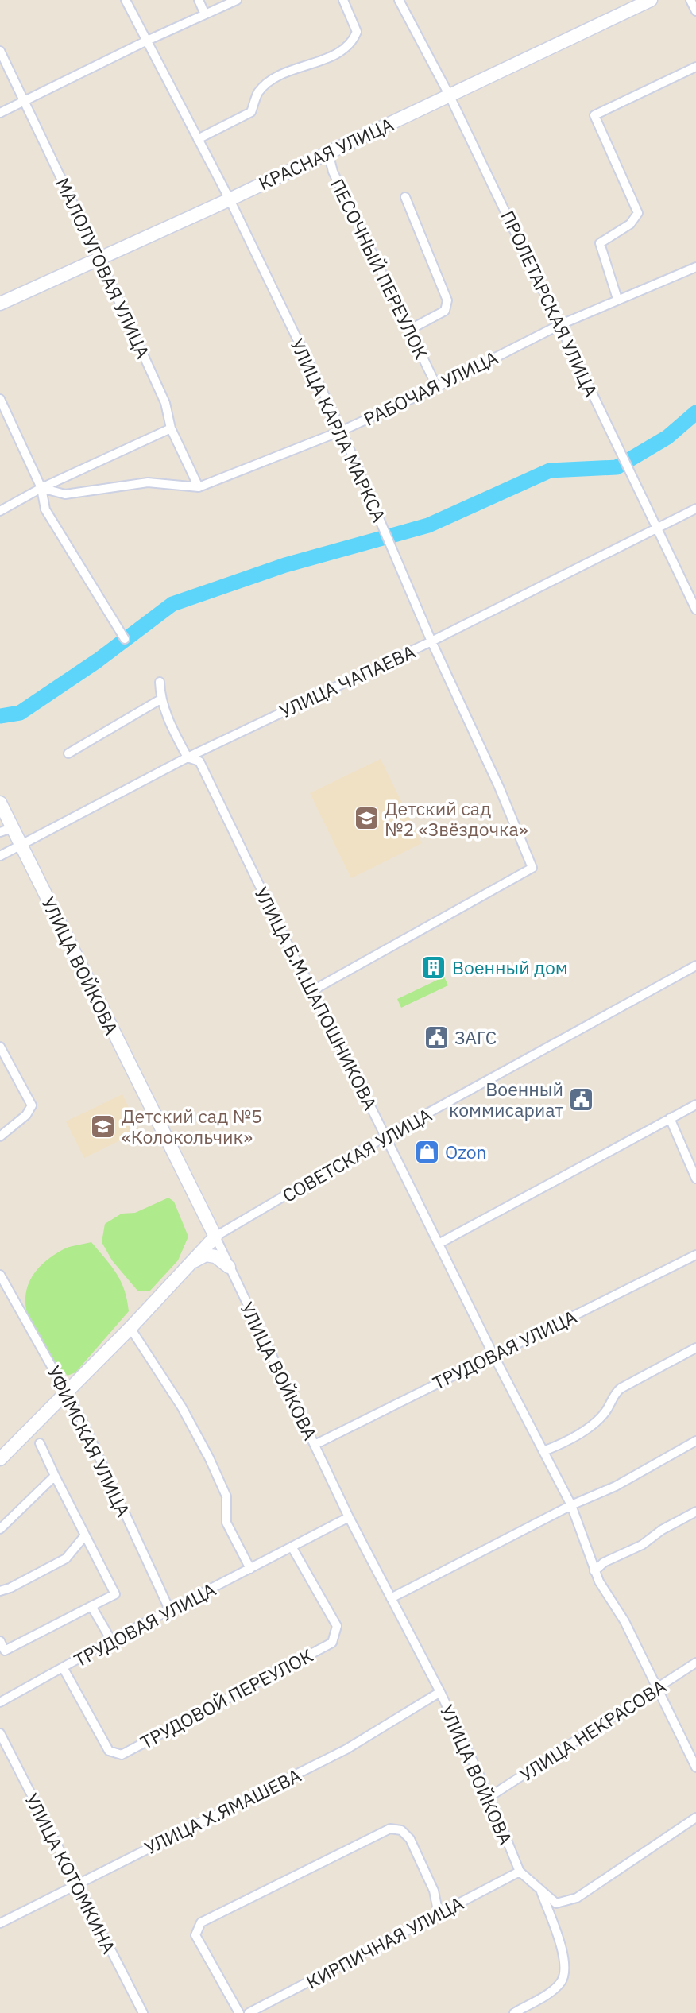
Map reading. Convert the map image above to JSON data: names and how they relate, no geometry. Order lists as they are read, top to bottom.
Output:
{
  "streets": {
    "main road": ["КРАСНАЯ УЛИЦА", "УЛИЦА ВОЙКОВА", "СОВЕТСКАЯ УЛИЦА"],
    "street": [
      "МАЛОЛУГОВАЯ УЛИЦА",
      "ПЕСОЧНЫЙ ПЕРЕУЛОК",
      "ПРОЛЕТАРСКАЯ УЛИЦА",
      "РАБОЧАЯ УЛИЦА",
      "УЛИЦА КАРЛА МАРКСА",
      "УЛИЦА ЧАПАЕВА",
      "УЛИЦА Б.М.ШАПОШНИКОВА",
      "ТРУДОВАЯ УЛИЦА",
      "УФИМСКАЯ УЛИЦА",
      "ТРУДОВОЙ ПЕРЕУЛОК",
      "УЛИЦА НЕКРАСОВА",
      "УЛИЦА Х.ЯМАШЕВА",
      "УЛИЦА КОТОМКИНА",
      "КИРПИЧНАЯ УЛИЦА"
    ]
  },
  "crossings": [
    ["КРАСНАЯ УЛИЦА", "МАЛОЛУГОВАЯ УЛИЦА"],
    ["КРАСНАЯ УЛИЦА", "ПЕСОЧНЫЙ ПЕРЕУЛОК"],
    ["КРАСНАЯ УЛИЦА", "ПРОЛЕТАРСКАЯ УЛИЦА"],
    ["КРАСНАЯ УЛИЦА", "УЛИЦА КАРЛА МАРКСА"],
    ["МАЛОЛУГОВАЯ УЛИЦА", "РАБОЧАЯ УЛИЦА"],
    ["ПЕСОЧНЫЙ ПЕРЕУЛОК", "РАБОЧАЯ УЛИЦА"],
    ["ПРОЛЕТАРСКАЯ УЛИЦА", "РАБОЧАЯ УЛИЦА"],
    ["ПРОЛЕТАРСКАЯ УЛИЦА", "УЛИЦА ЧАПАЕВА"],
    ["РАБОЧАЯ УЛИЦА", "УЛИЦА КАРЛА МАРКСА"],
    ["УЛИЦА КАРЛА МАРКСА", "УЛИЦА ЧАПАЕВА"],
    ["УЛИЦА КАРЛА МАРКСА", "УЛИЦА Б.М.ШАПОШНИКОВА"],
    ["УЛИЦА ЧАПАЕВА", "УЛИЦА ВОЙКОВА"],
    ["УЛИЦА ЧАПАЕВА", "УЛИЦА Б.М.ШАПОШНИКОВА"],
    ["УЛИЦА ВОЙКОВА", "СОВЕТСКАЯ УЛИЦА"],
    ["УЛИЦА ВОЙКОВА", "ТРУДОВАЯ УЛИЦА"],
    ["УЛИЦА ВОЙКОВА", "УЛИЦА НЕКРАСОВА"],
    ["УЛИЦА ВОЙКОВА", "УЛИЦА Х.ЯМАШЕВА"],
    ["УЛИЦА ВОЙКОВА", "КИРПИЧНАЯ УЛИЦА"],
    ["УЛИЦА Б.М.ШАПОШНИКОВА", "СОВЕТСКАЯ УЛИЦА"],
    ["УЛИЦА Б.М.ШАПОШНИКОВА", "ТРУДОВАЯ УЛИЦА"],
    ["УЛИЦА Б.М.ШАПОШНИКОВА", "УЛИЦА НЕКРАСОВА"],
    ["СОВЕТСКАЯ УЛИЦА", "УФИМСКАЯ УЛИЦА"],
    ["ТРУДОВАЯ УЛИЦА", "УФИМСКАЯ УЛИЦА"],
    ["ТРУДОВАЯ УЛИЦА", "ТРУДОВОЙ ПЕРЕУЛОК"],
    ["УЛИЦА Х.ЯМАШЕВА", "УЛИЦА КОТОМКИНА"]
  ],
  "places": {
    "school or university": ["Детский сад №2 «Звёздочка»", "Детский сад №5 «Колокольчик»"],
    "building": ["Военный дом"],
    "public building": ["ЗАГС", "Военный коммисариат"],
    "shop": ["Ozon"]
  }
}
